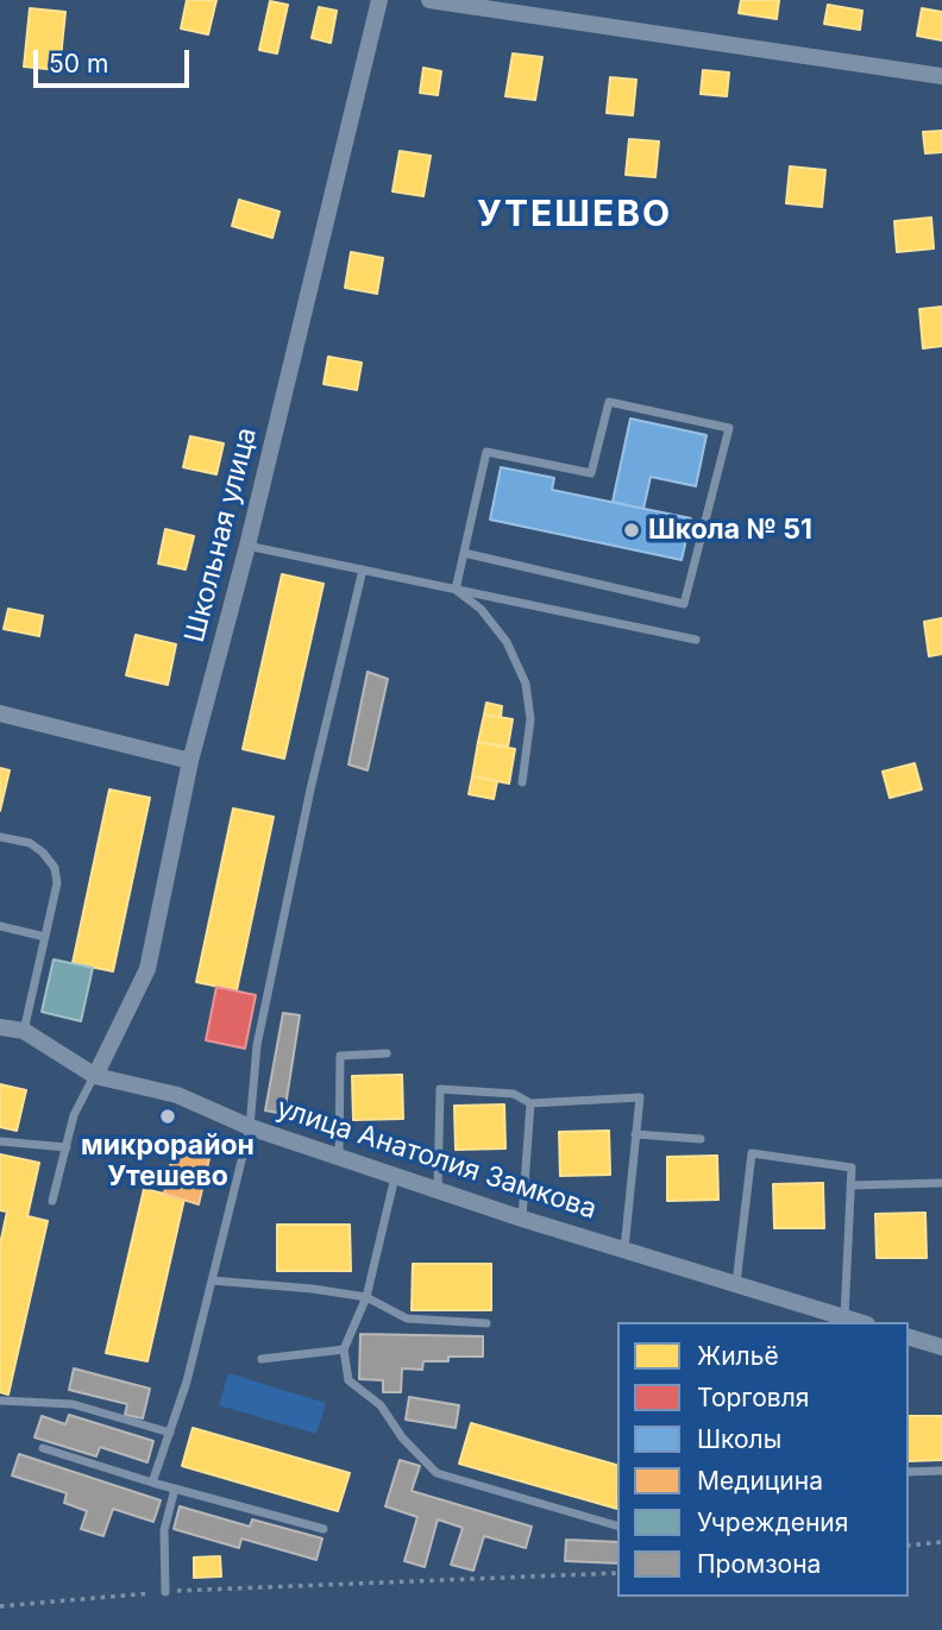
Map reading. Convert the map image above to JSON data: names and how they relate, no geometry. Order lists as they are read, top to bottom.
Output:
{
  "streets": {
    "street": ["Школьная улица", "улица Анатолия Замкова"]
  },
  "crossings": [
    ["Школьная улица", "улица Анатолия Замкова"]
  ],
  "districts": ["УТЕШЕВО"],
  "places": ["Школа № 51", "микрорайон Утешево"],
  "legend": [
    "Жильё",
    "Торговля",
    "Школы",
    "Медицина",
    "Учреждения",
    "Промзона"
  ],
  "scale_bar": "50 m"
}
